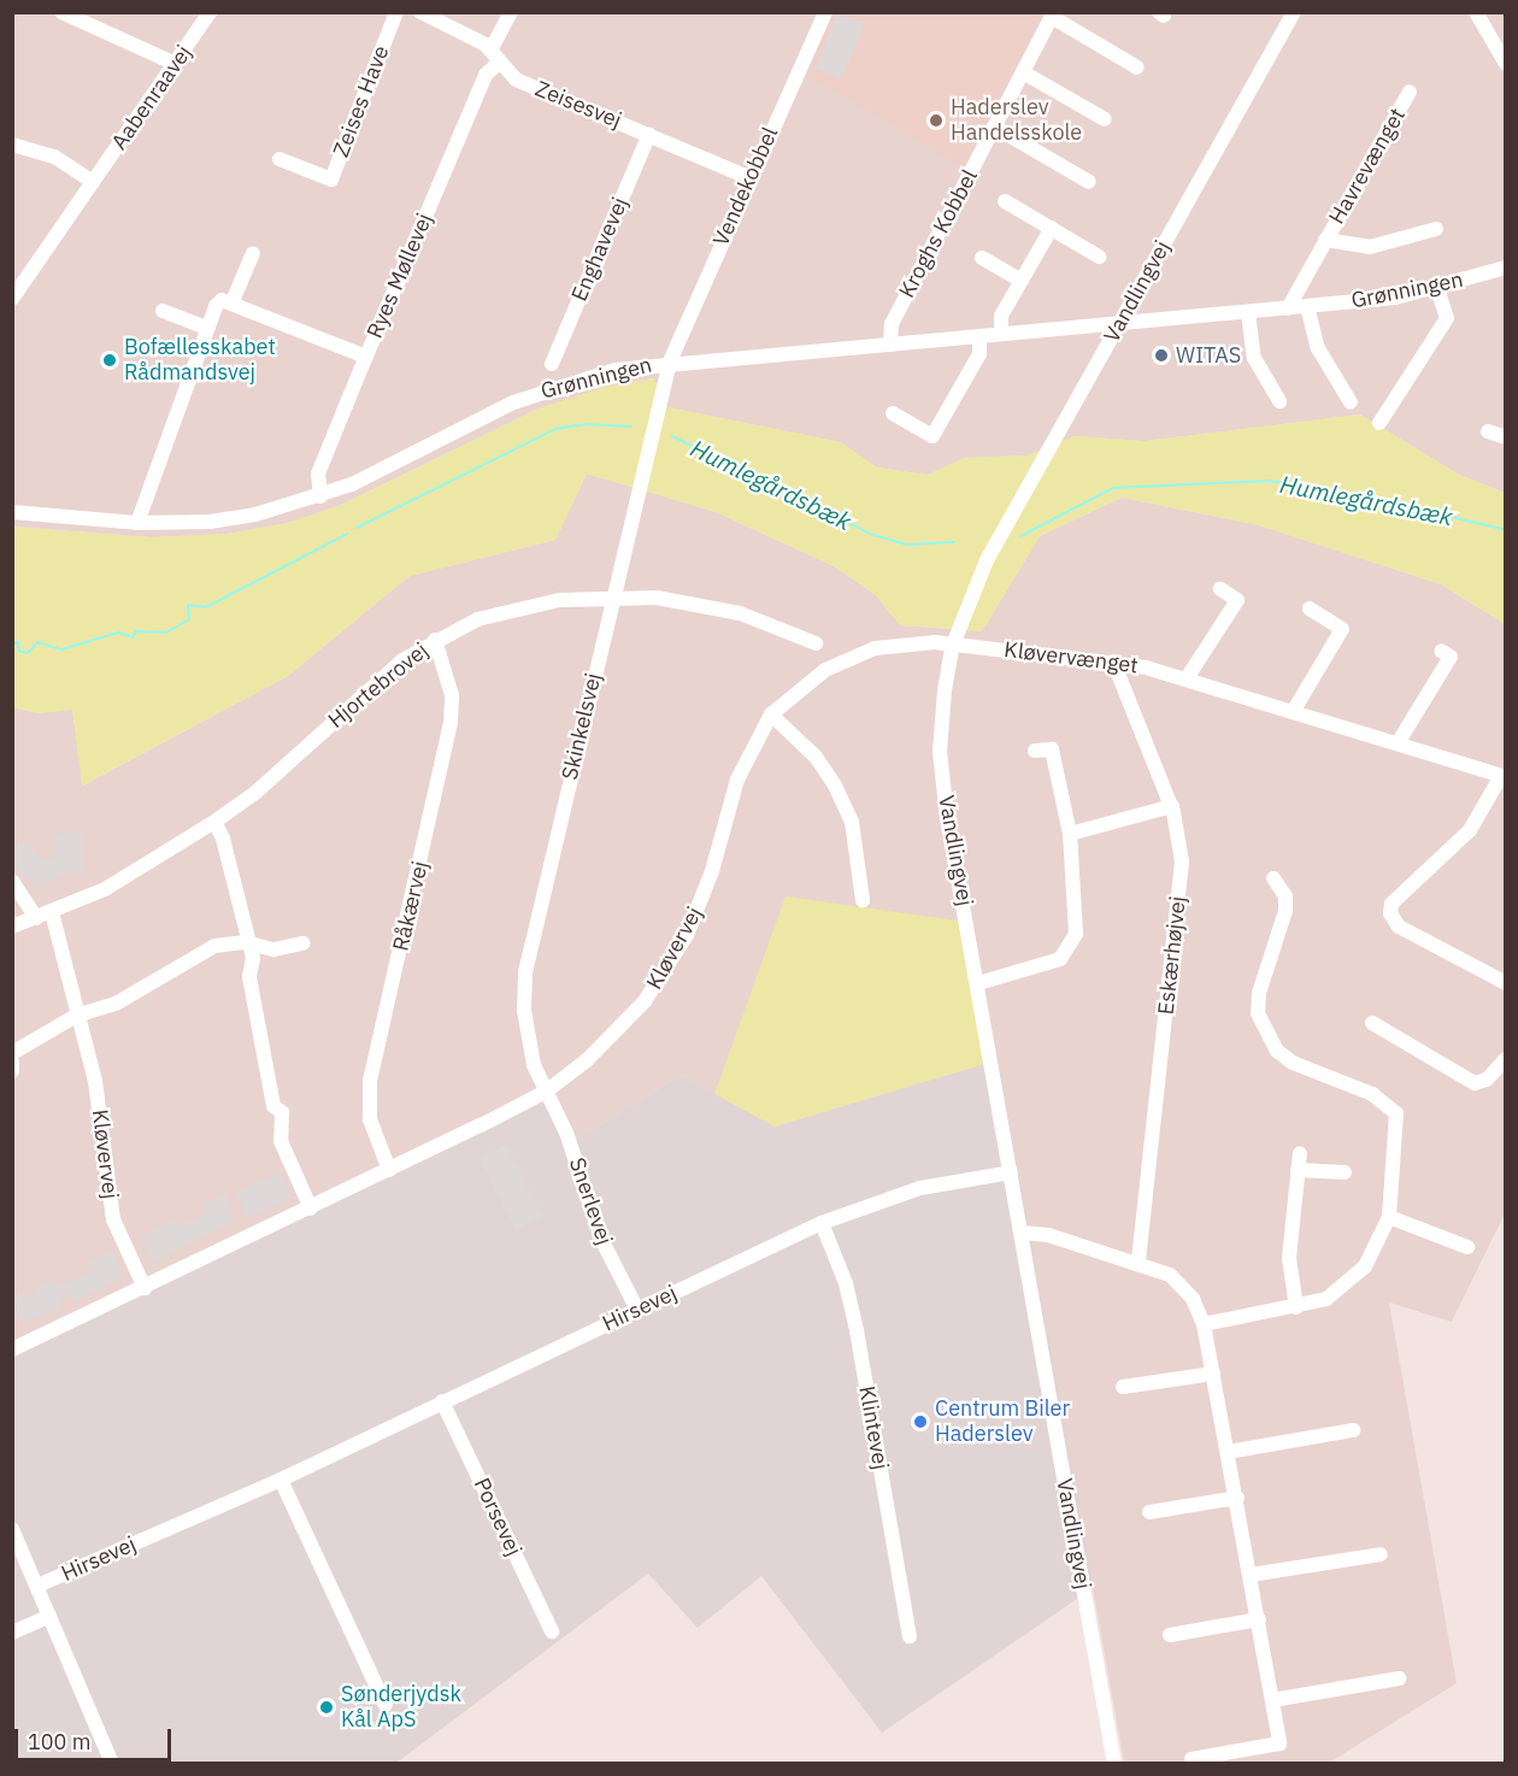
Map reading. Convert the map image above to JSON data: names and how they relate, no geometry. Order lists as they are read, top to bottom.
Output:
{
  "streets": {
    "street": [
      "Aabenraavej",
      "Zeises Have",
      "Zeisesvej",
      "Havrevænget",
      "Vendekobbel",
      "Kroghs Kobbel",
      "Enghavevej",
      "Ryes Møllevej",
      "Grønningen",
      "Vandlingvej",
      "Kløvervænget",
      "Hjortebrovej",
      "Skinkelsvej",
      "Råkærvej",
      "Kløvervej",
      "Eskærhøjvej",
      "Snerlevej",
      "Hirsevej",
      "Klintevej",
      "Porsevej"
    ]
  },
  "crossings": [
    ["Zeisesvej", "Vendekobbel"],
    ["Zeisesvej", "Enghavevej"],
    ["Zeisesvej", "Ryes Møllevej"],
    ["Havrevænget", "Grønningen"],
    ["Vendekobbel", "Grønningen"],
    ["Vendekobbel", "Skinkelsvej"],
    ["Kroghs Kobbel", "Grønningen"],
    ["Ryes Møllevej", "Grønningen"],
    ["Grønningen", "Vandlingvej"],
    ["Grønningen", "Skinkelsvej"],
    ["Vandlingvej", "Kløvervænget"],
    ["Vandlingvej", "Kløvervej"],
    ["Vandlingvej", "Hirsevej"],
    ["Kløvervænget", "Kløvervej"],
    ["Kløvervænget", "Eskærhøjvej"],
    ["Hjortebrovej", "Skinkelsvej"],
    ["Hjortebrovej", "Råkærvej"],
    ["Skinkelsvej", "Kløvervej"],
    ["Skinkelsvej", "Snerlevej"],
    ["Råkærvej", "Kløvervej"],
    ["Kløvervej", "Snerlevej"],
    ["Snerlevej", "Hirsevej"],
    ["Hirsevej", "Klintevej"],
    ["Hirsevej", "Porsevej"]
  ],
  "water": ["Humlegårdsbæk"],
  "places": [
    "Haderslev Handelsskole",
    "WITAS",
    "Bofællesskabet Rådmandsvej",
    "Centrum Biler Haderslev",
    "Sønderjydsk Kål ApS"
  ],
  "scale_bar": "100 m"
}
